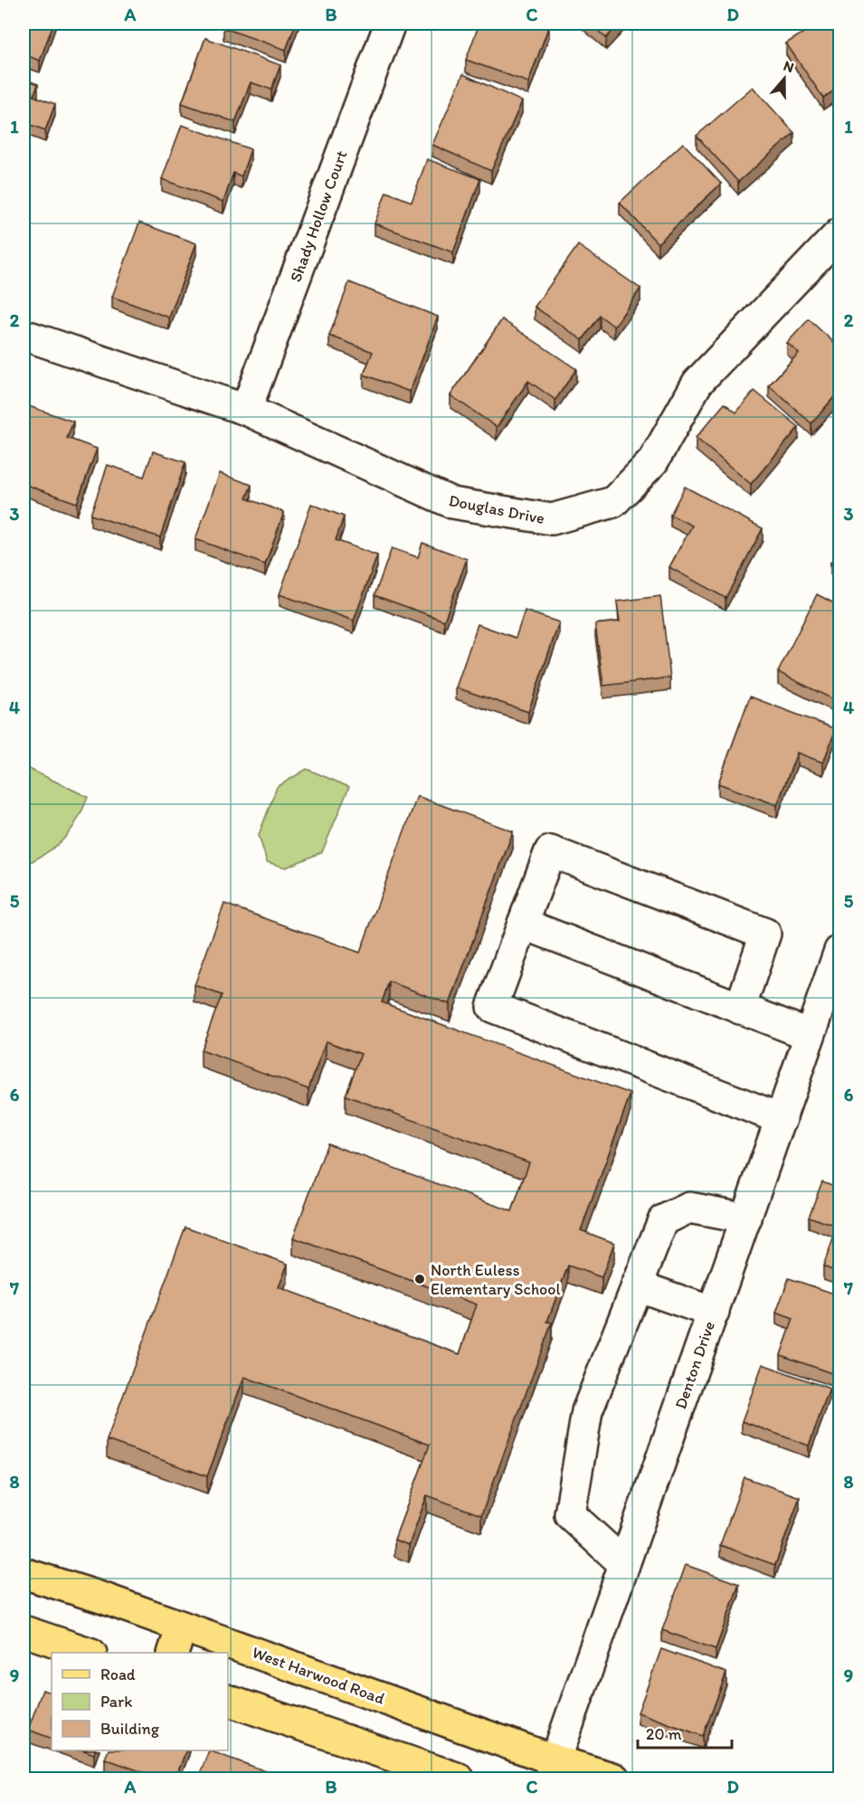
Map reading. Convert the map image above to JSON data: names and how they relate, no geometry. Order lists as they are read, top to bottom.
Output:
{
  "streets": {
    "main road": ["West Harwood Road"],
    "street": ["Shady Hollow Court", "Douglas Drive", "Denton Drive"]
  },
  "crossings": [
    ["Shady Hollow Court", "Douglas Drive"],
    ["Denton Drive", "West Harwood Road"]
  ],
  "places": ["North Euless Elementary School"],
  "legend": ["Road", "Park", "Building"],
  "scale_bar": "20 m",
  "north": "top",
  "grid": {
    "columns": [
      "A",
      "B",
      "C",
      "D"
    ],
    "rows": [
      "1",
      "2",
      "3",
      "4",
      "5",
      "6",
      "7",
      "8",
      "9"
    ]
  }
}
